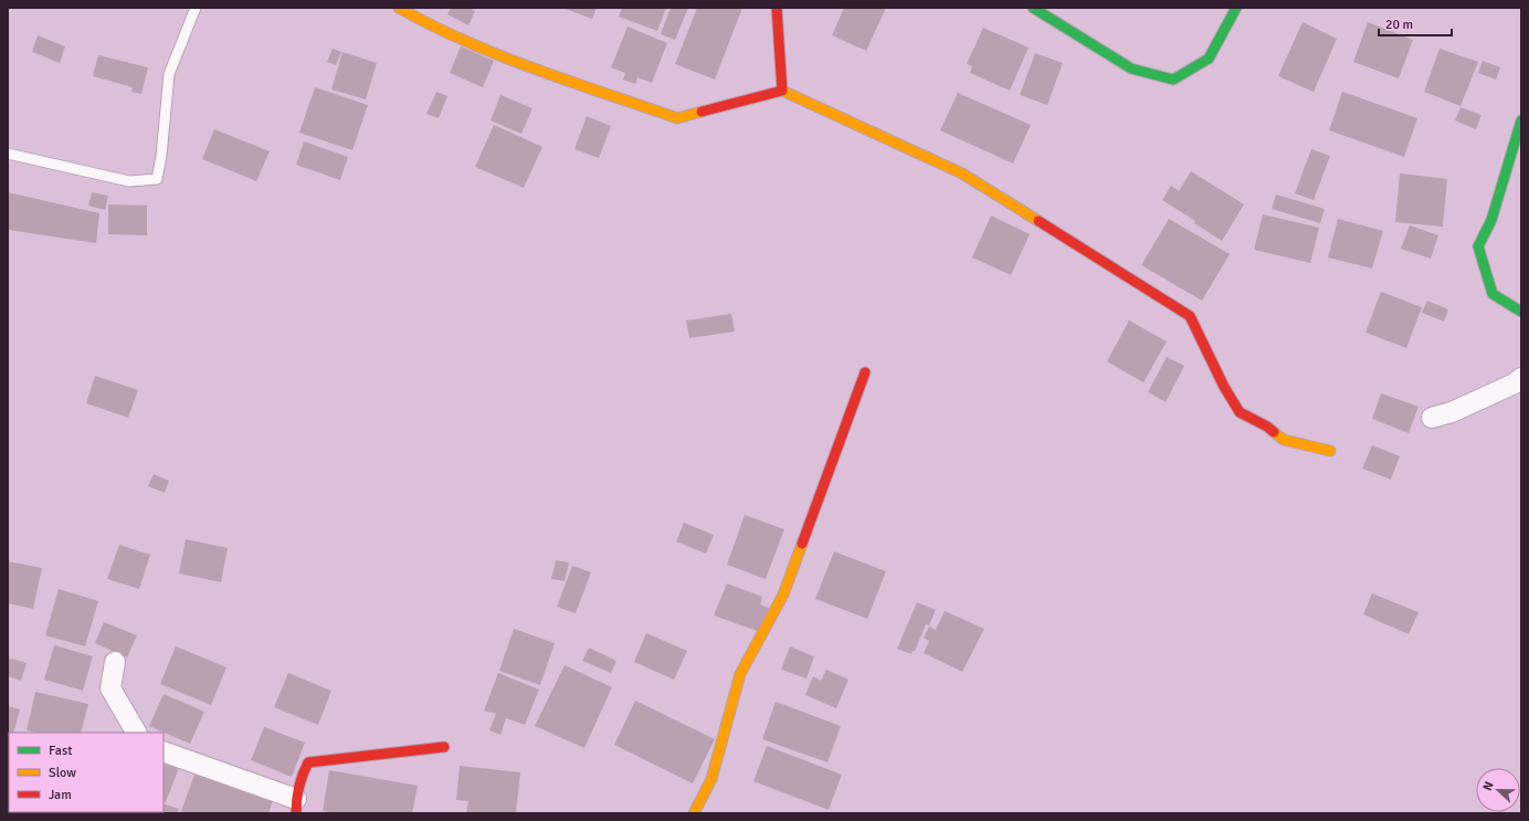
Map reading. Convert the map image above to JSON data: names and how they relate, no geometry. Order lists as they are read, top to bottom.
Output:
{
  "legend": ["Fast", "Slow", "Jam"],
  "scale_bar": "20 m",
  "north": "left"
}
